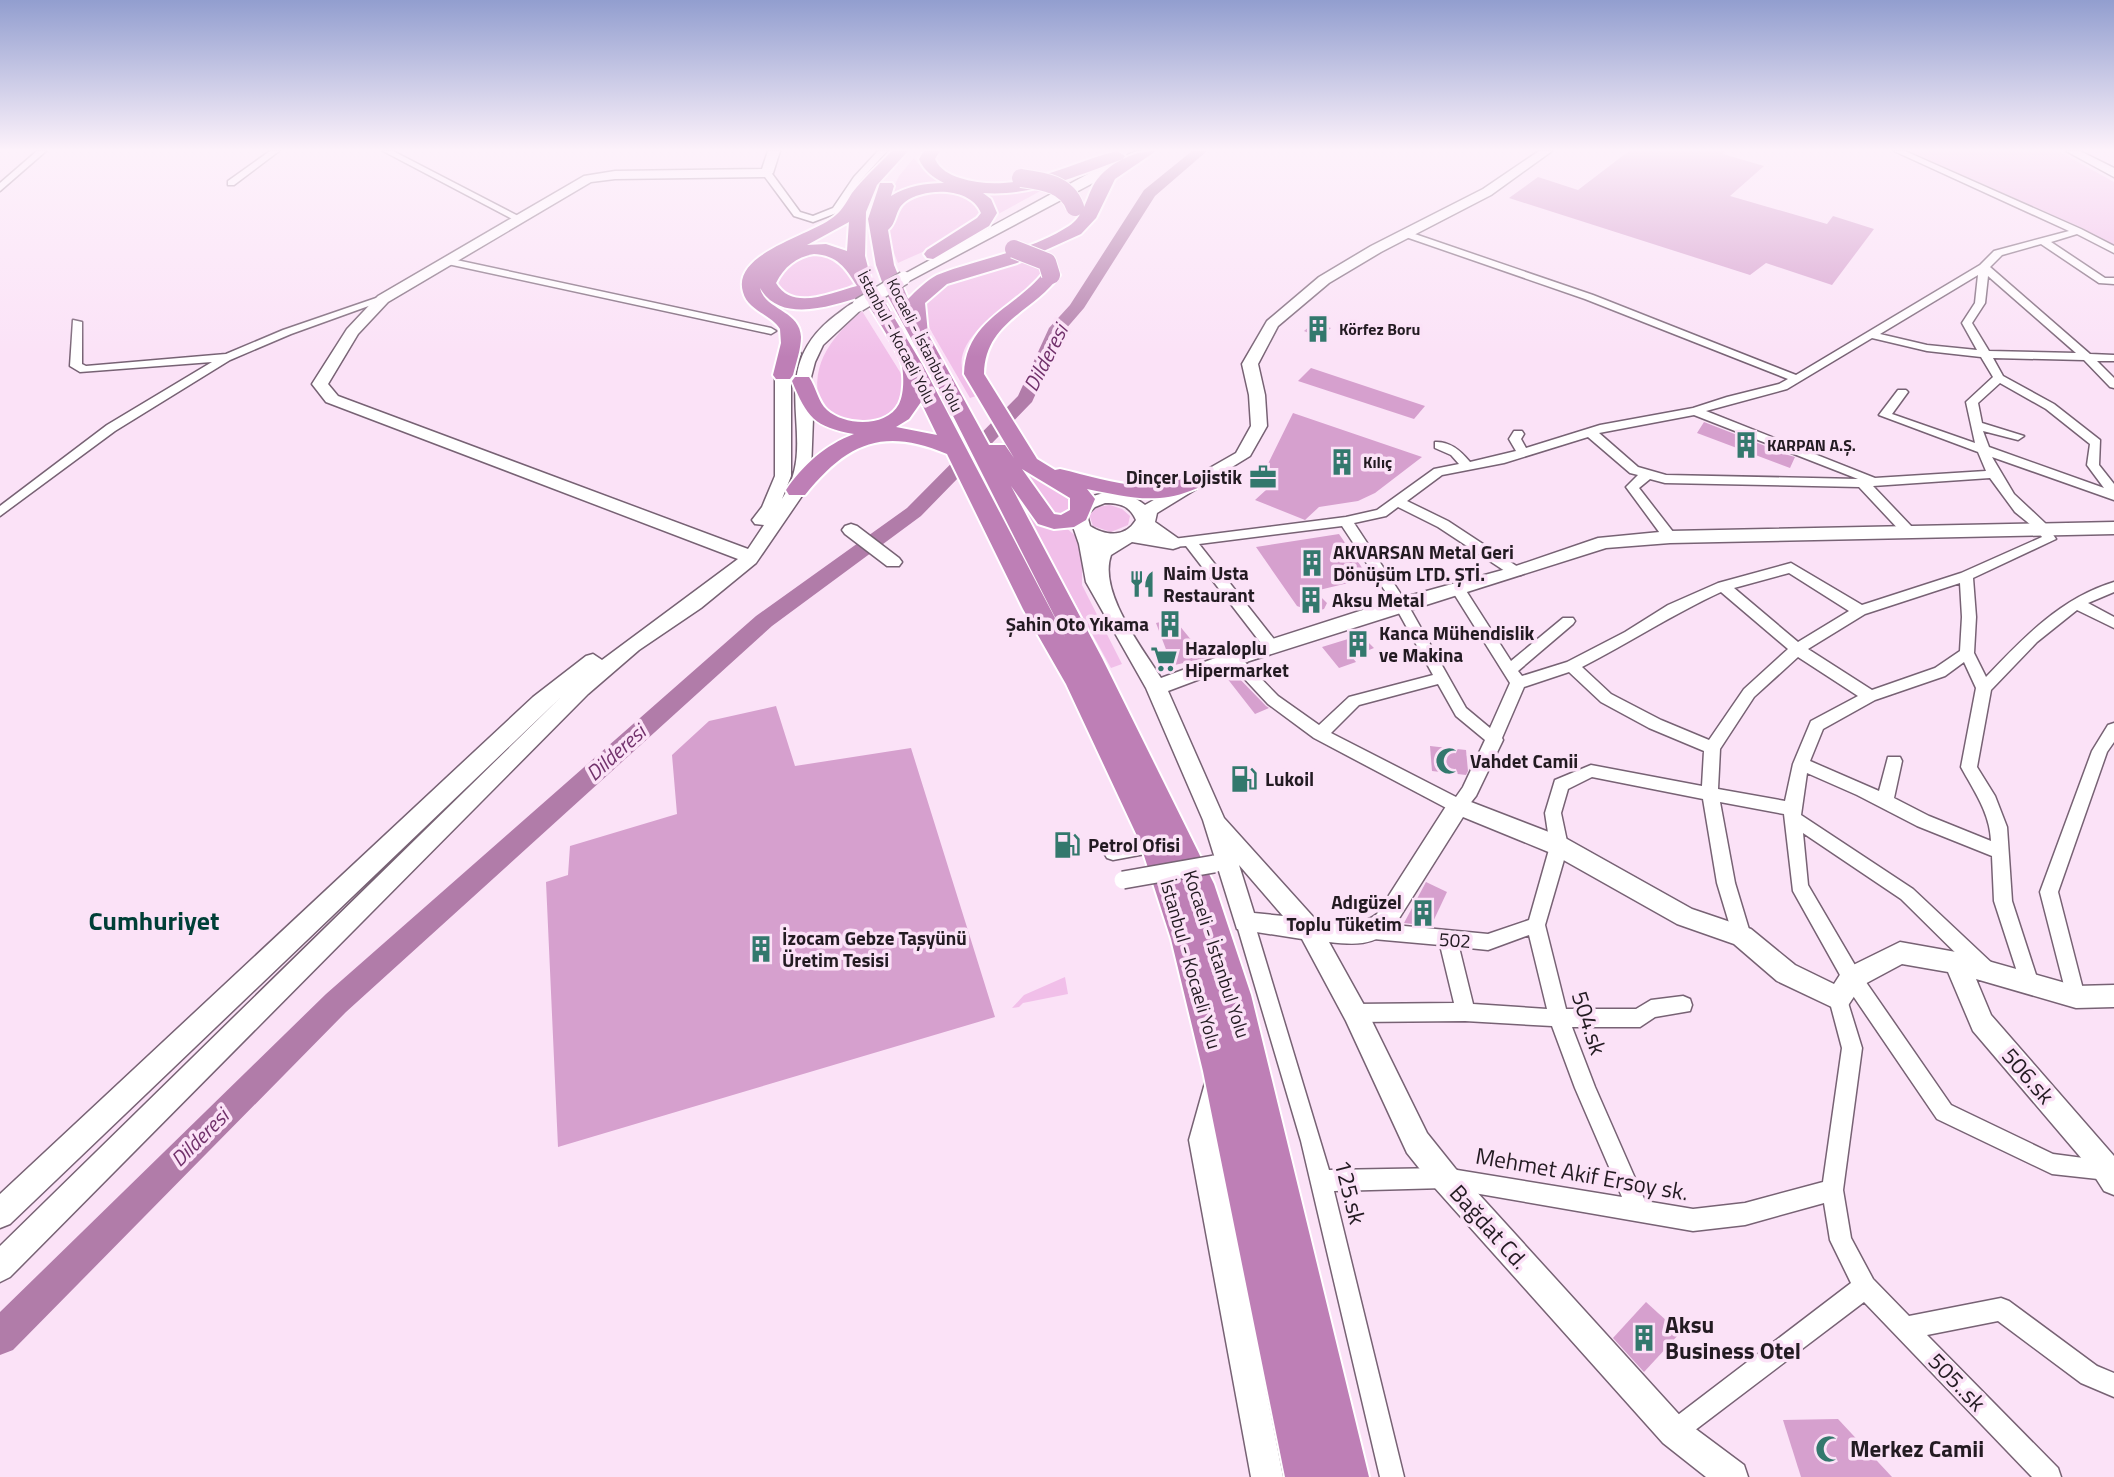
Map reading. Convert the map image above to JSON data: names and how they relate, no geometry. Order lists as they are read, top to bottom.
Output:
{
  "streets": {
    "highway": ["İstanbul - Kocaeli Yolu", "Kocaeli - İstanbul Yolu"],
    "main road": ["506.sk", "Bağdat Cd."],
    "street": [
      "502",
      "504.sk",
      "Mehmet Akif Ersoy sk.",
      "125.sk",
      "505..sk"
    ]
  },
  "crossings": [
    ["İstanbul - Kocaeli Yolu", "Kocaeli - İstanbul Yolu"],
    ["502", "504.sk"],
    ["504.sk", "Mehmet Akif Ersoy sk."],
    ["Mehmet Akif Ersoy sk.", "125.sk"],
    ["Mehmet Akif Ersoy sk.", "Bağdat Cd."],
    ["Mehmet Akif Ersoy sk.", "505..sk"]
  ],
  "districts": ["Cumhuriyet"],
  "water": ["Dilderesi"],
  "places": {
    "building": [
      "Körfez Boru",
      "KARPAN A.Ş.",
      "Kılıç",
      "AKVARSAN Metal Geri Dönüşüm LTD. ŞTİ.",
      "Aksu Metal",
      "Şahin Oto Yıkama",
      "Kanca Mühendislik ve Makina",
      "Adıgüzel Toplu Tüketim",
      "İzocam Gebze Taşyünü Üretim Tesisi",
      "Aksu Business Otel"
    ],
    "office": ["Dinçer Lojistik"],
    "restaurant": ["Naim Usta Restaurant"],
    "supermarket": ["Hazaloplu Hipermarket"],
    "mosque": ["Vahdet Camii", "Merkez Camii"],
    "fuel station": ["Lukoil", "Petrol Ofisi"]
  }
}
